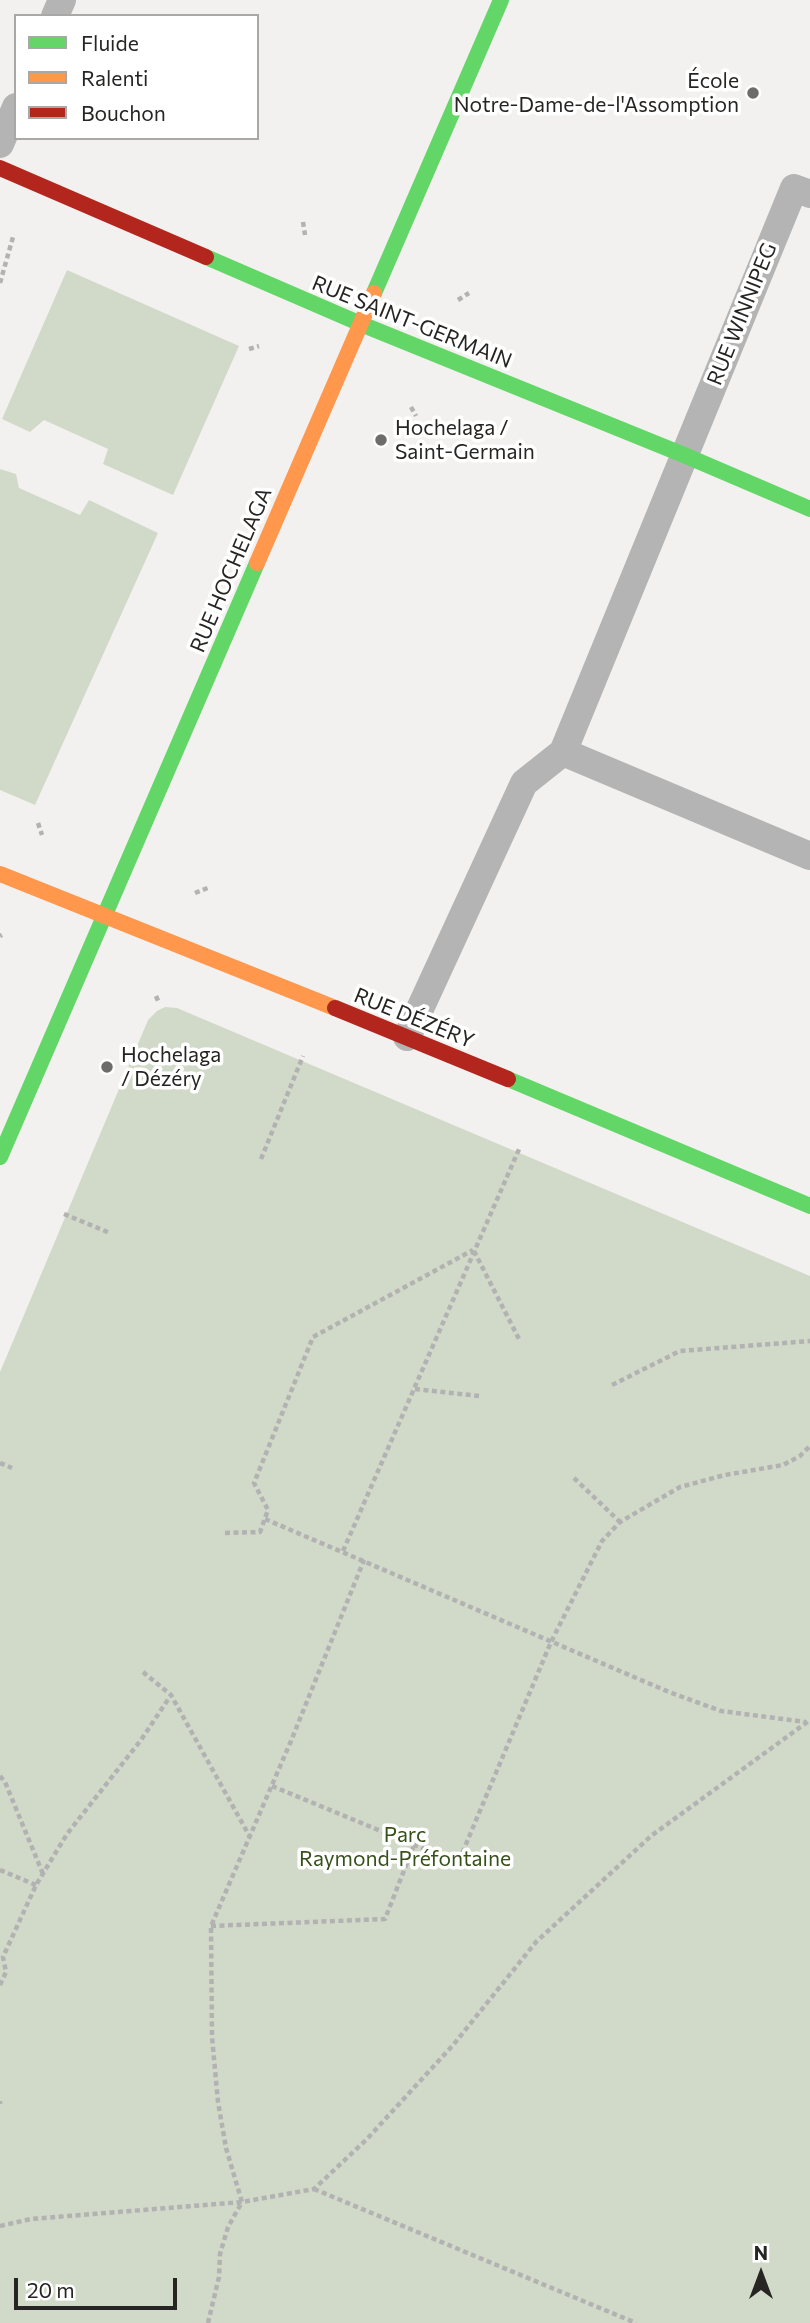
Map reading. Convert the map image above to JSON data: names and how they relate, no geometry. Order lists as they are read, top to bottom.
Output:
{
  "streets": {
    "street": ["RUE SAINT-GERMAIN", "RUE HOCHELAGA", "RUE DÉZÉRY"],
    "lane": ["RUE WINNIPEG"]
  },
  "crossings": [
    ["RUE WINNIPEG", "RUE SAINT-GERMAIN"],
    ["RUE SAINT-GERMAIN", "RUE HOCHELAGA"],
    ["RUE HOCHELAGA", "RUE DÉZÉRY"]
  ],
  "parks": ["Parc Raymond-Préfontaine"],
  "places": ["École Notre-Dame-de-l'Assomption", "Hochelaga / Saint-Germain", "Hochelaga / Dézéry"],
  "legend": ["Fluide", "Ralenti", "Bouchon"],
  "scale_bar": "20 m",
  "north": "top"
}
